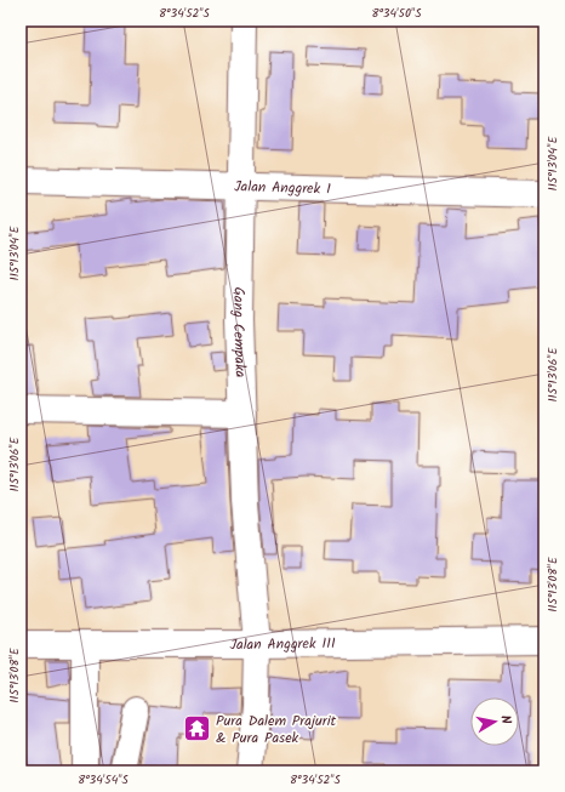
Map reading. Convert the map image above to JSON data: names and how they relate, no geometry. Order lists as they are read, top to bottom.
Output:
{
  "streets": {
    "street": ["Jalan Anggrek I", "Gang Cempaka", "Jalan Anggrek III"]
  },
  "crossings": [
    ["Jalan Anggrek I", "Gang Cempaka"],
    ["Gang Cempaka", "Jalan Anggrek III"]
  ],
  "places": {
    "temple": ["Pura Dalem Prajurit & Pura Pasek"]
  },
  "north": "right",
  "coordinates": [
    "8°34'52\"S",
    "8°34'50\"S",
    "115°13'04\"E",
    "115°13'06\"E",
    "115°13'08\"E",
    "8°34'54\"S"
  ]
}
